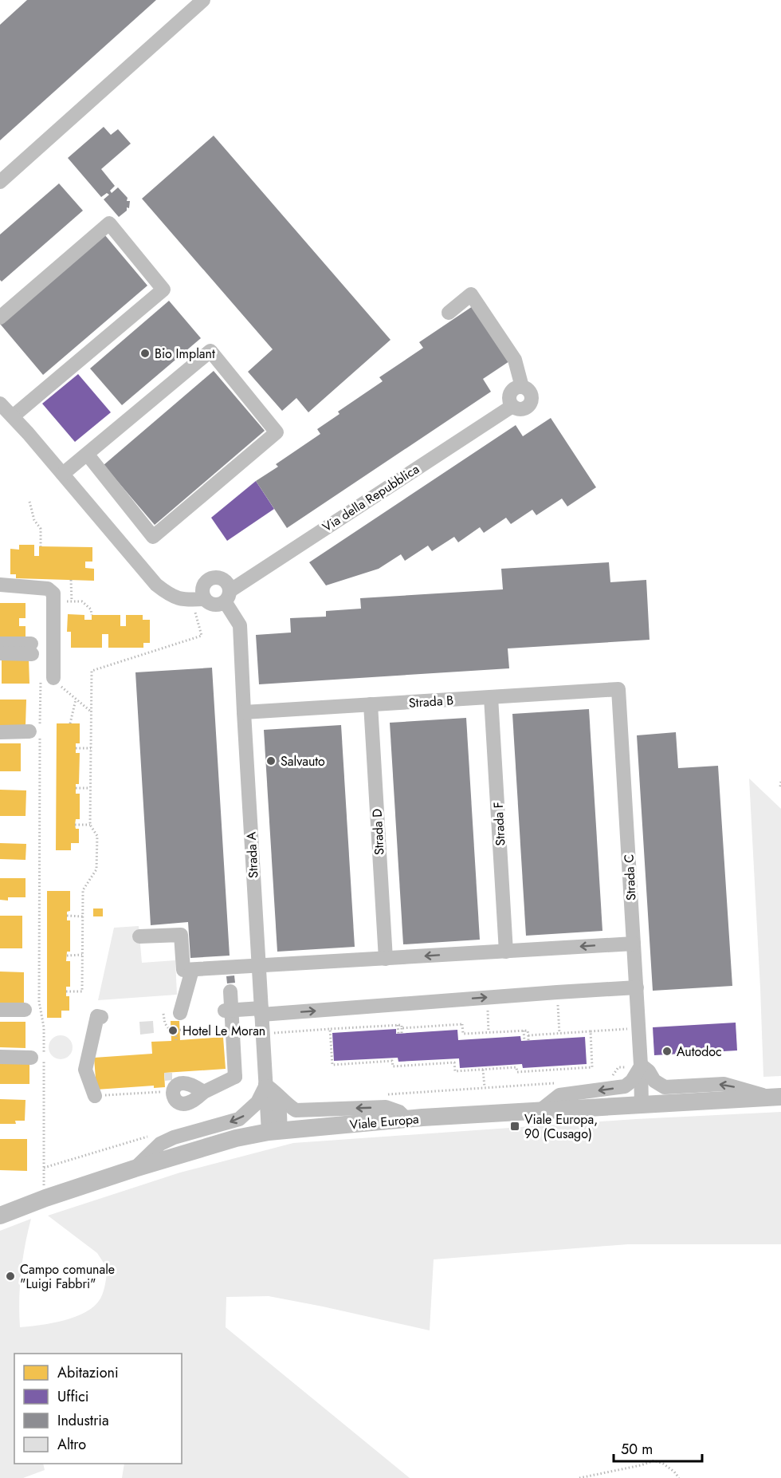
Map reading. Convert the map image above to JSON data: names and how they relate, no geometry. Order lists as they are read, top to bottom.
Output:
{
  "streets": {
    "main road": ["Viale Europa"],
    "street": [
      "Via della Repubblica",
      "Strada B",
      "Strada F",
      "Strada D",
      "Strada A",
      "Strada C"
    ]
  },
  "crossings": [
    ["Via della Repubblica", "Strada A"],
    ["Strada B", "Strada F"],
    ["Strada B", "Strada D"],
    ["Strada B", "Strada A"],
    ["Strada B", "Strada C"],
    ["Strada A", "Viale Europa"],
    ["Strada C", "Viale Europa"]
  ],
  "places": {
    "other": [
      "Bio Implant",
      "Salvauto",
      "Hotel Le Moran",
      "Autodoc",
      "Campo comunale \"Luigi Fabbri\""
    ],
    "transit": ["Viale Europa, 90 (Cusago)"]
  },
  "legend": [
    "Abitazioni",
    "Uffici",
    "Industria",
    "Altro"
  ],
  "scale_bar": "50 m"
}
